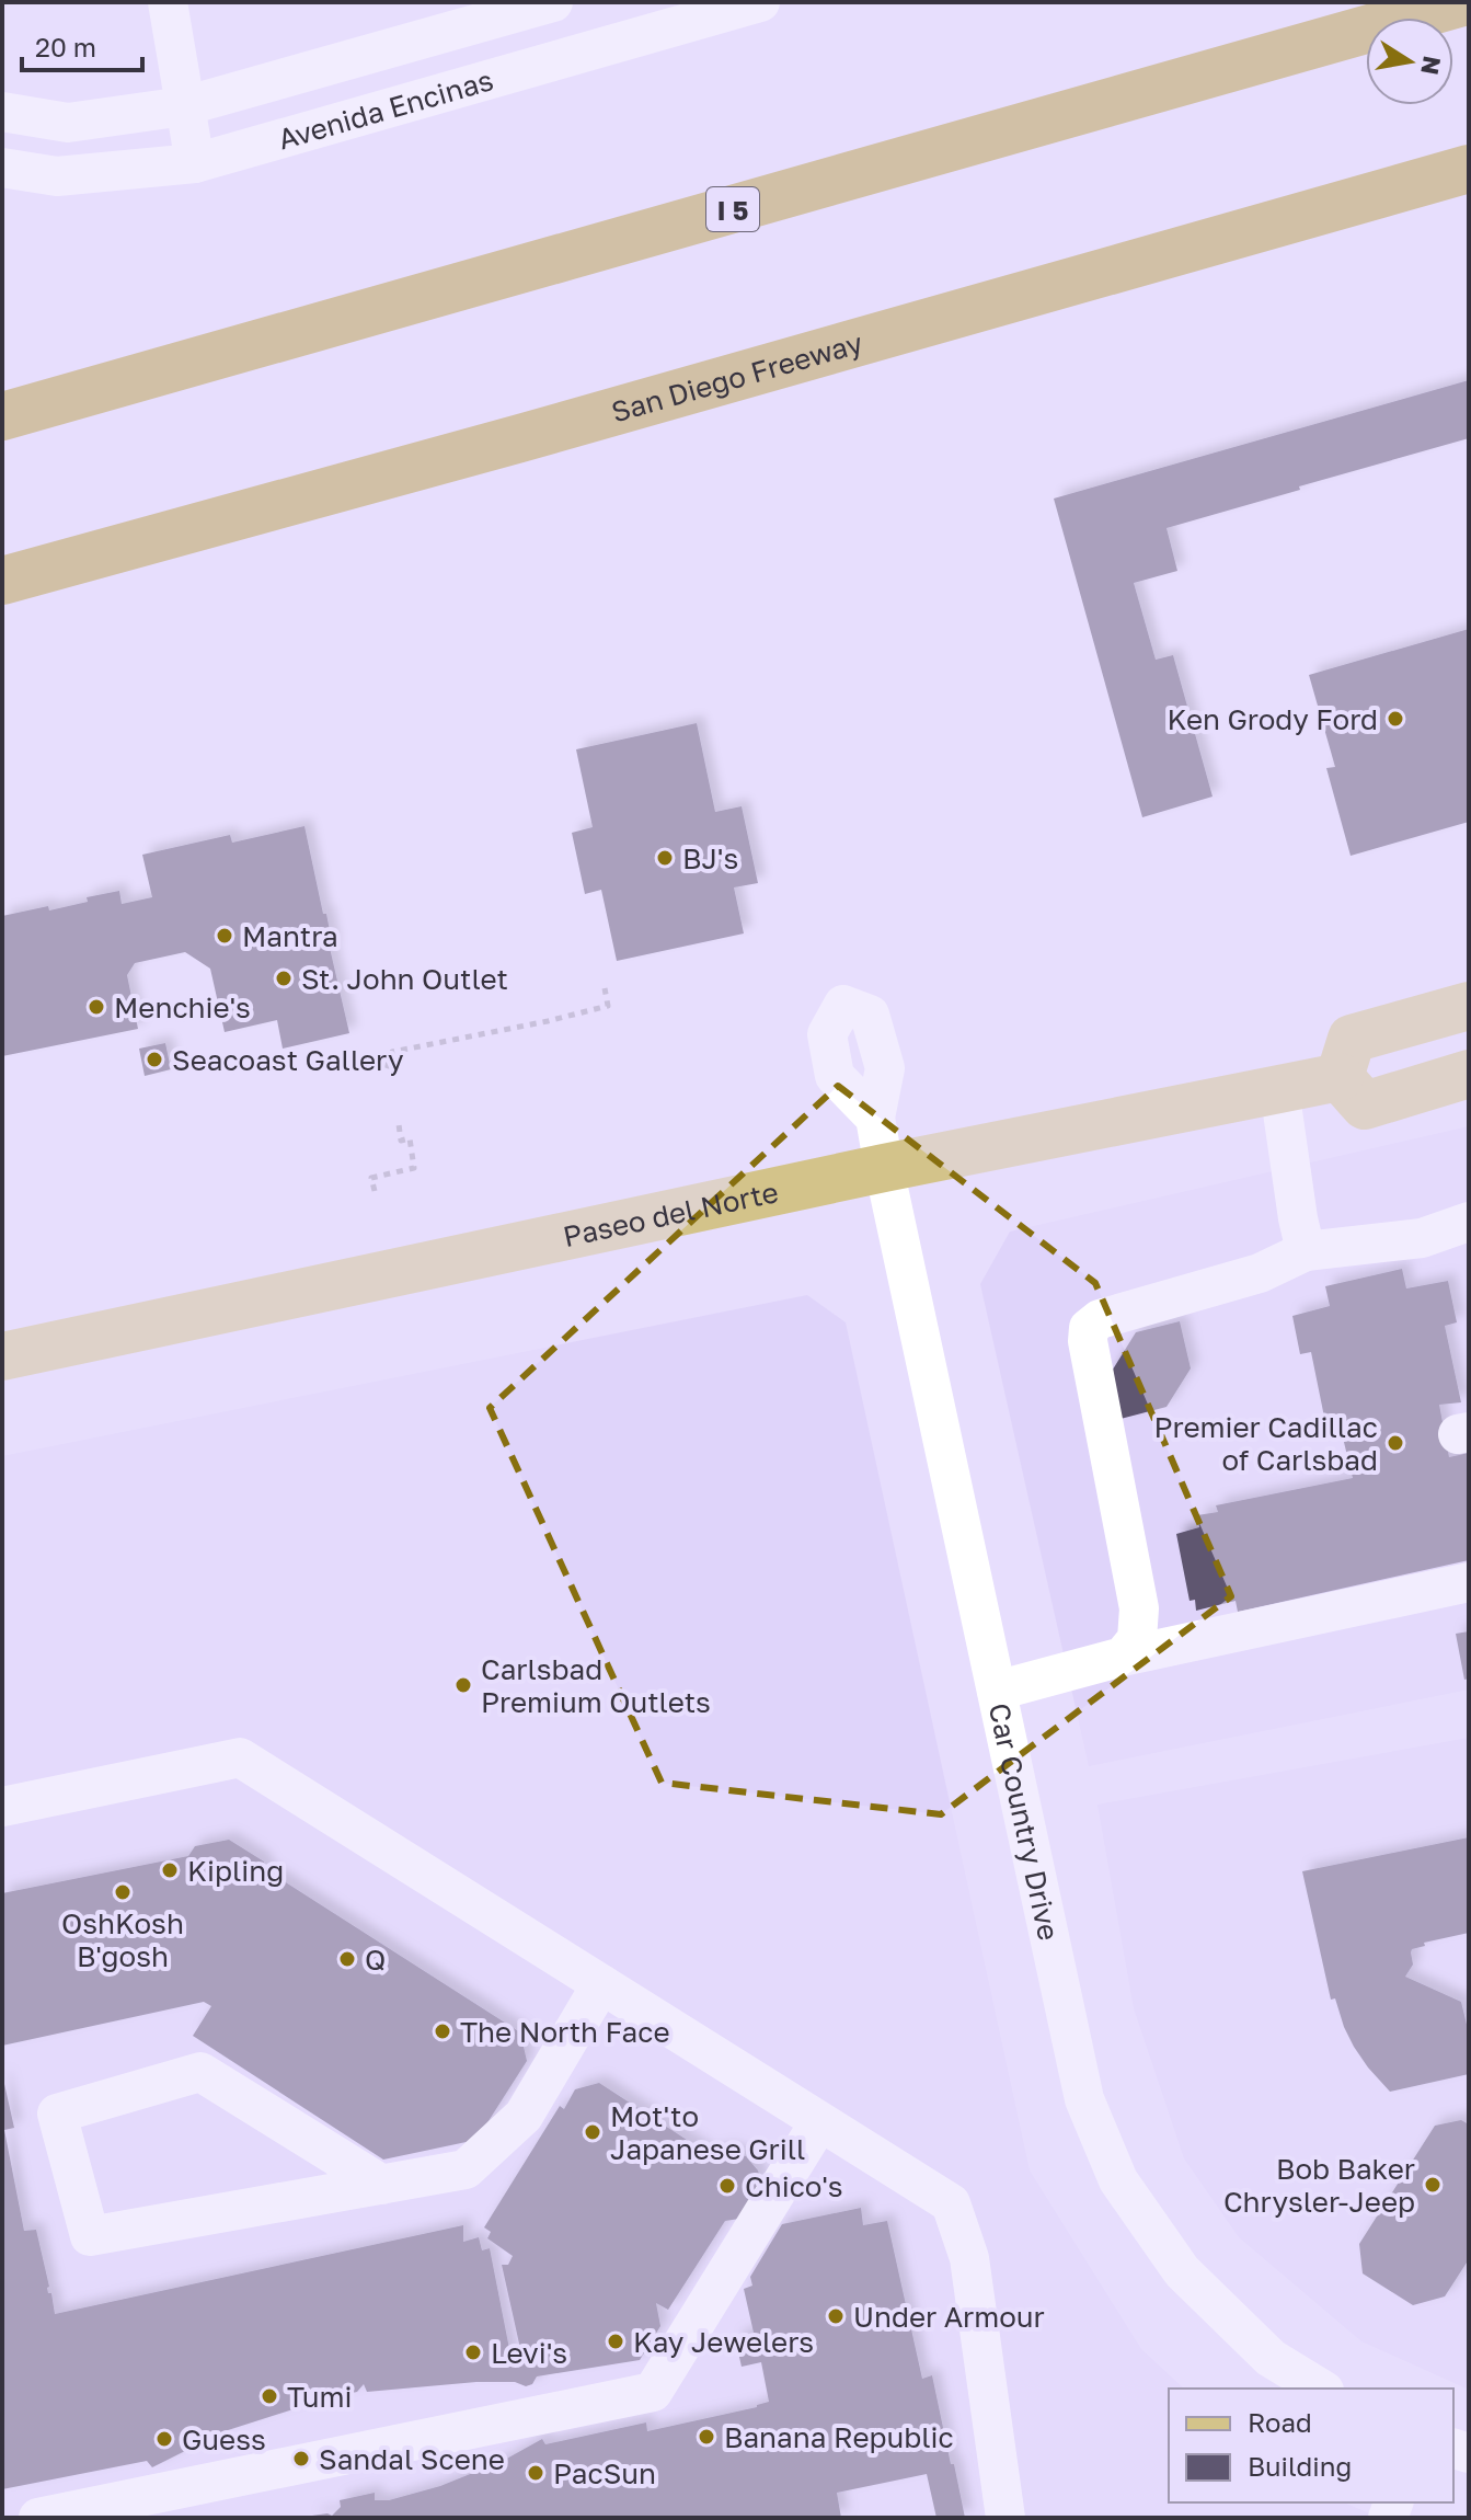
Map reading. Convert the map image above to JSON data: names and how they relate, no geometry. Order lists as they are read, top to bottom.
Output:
{
  "streets": {
    "highway": ["I 5", "San Diego Freeway"],
    "main road": ["Paseo del Norte"],
    "street": ["Avenida Encinas", "Car Country Drive"]
  },
  "crossings": [
    ["Paseo del Norte", "Car Country Drive"]
  ],
  "places": [
    "Ken Grody Ford",
    "BJ's",
    "Mantra",
    "St. John Outlet",
    "Menchie's",
    "Seacoast Gallery",
    "Premier Cadillac of Carlsbad",
    "Carlsbad Premium Outlets",
    "Kipling",
    "OshKosh B'gosh",
    "Q",
    "The North Face",
    "Mot'to Japanese Grill",
    "Bob Baker Chrysler-Jeep",
    "Chico's",
    "Under Armour",
    "Kay Jewelers",
    "Levi's",
    "Tumi",
    "Banana Republic",
    "Guess",
    "Sandal Scene",
    "PacSun"
  ],
  "legend": ["Road", "Building"],
  "scale_bar": "20 m",
  "north": "right"
}
